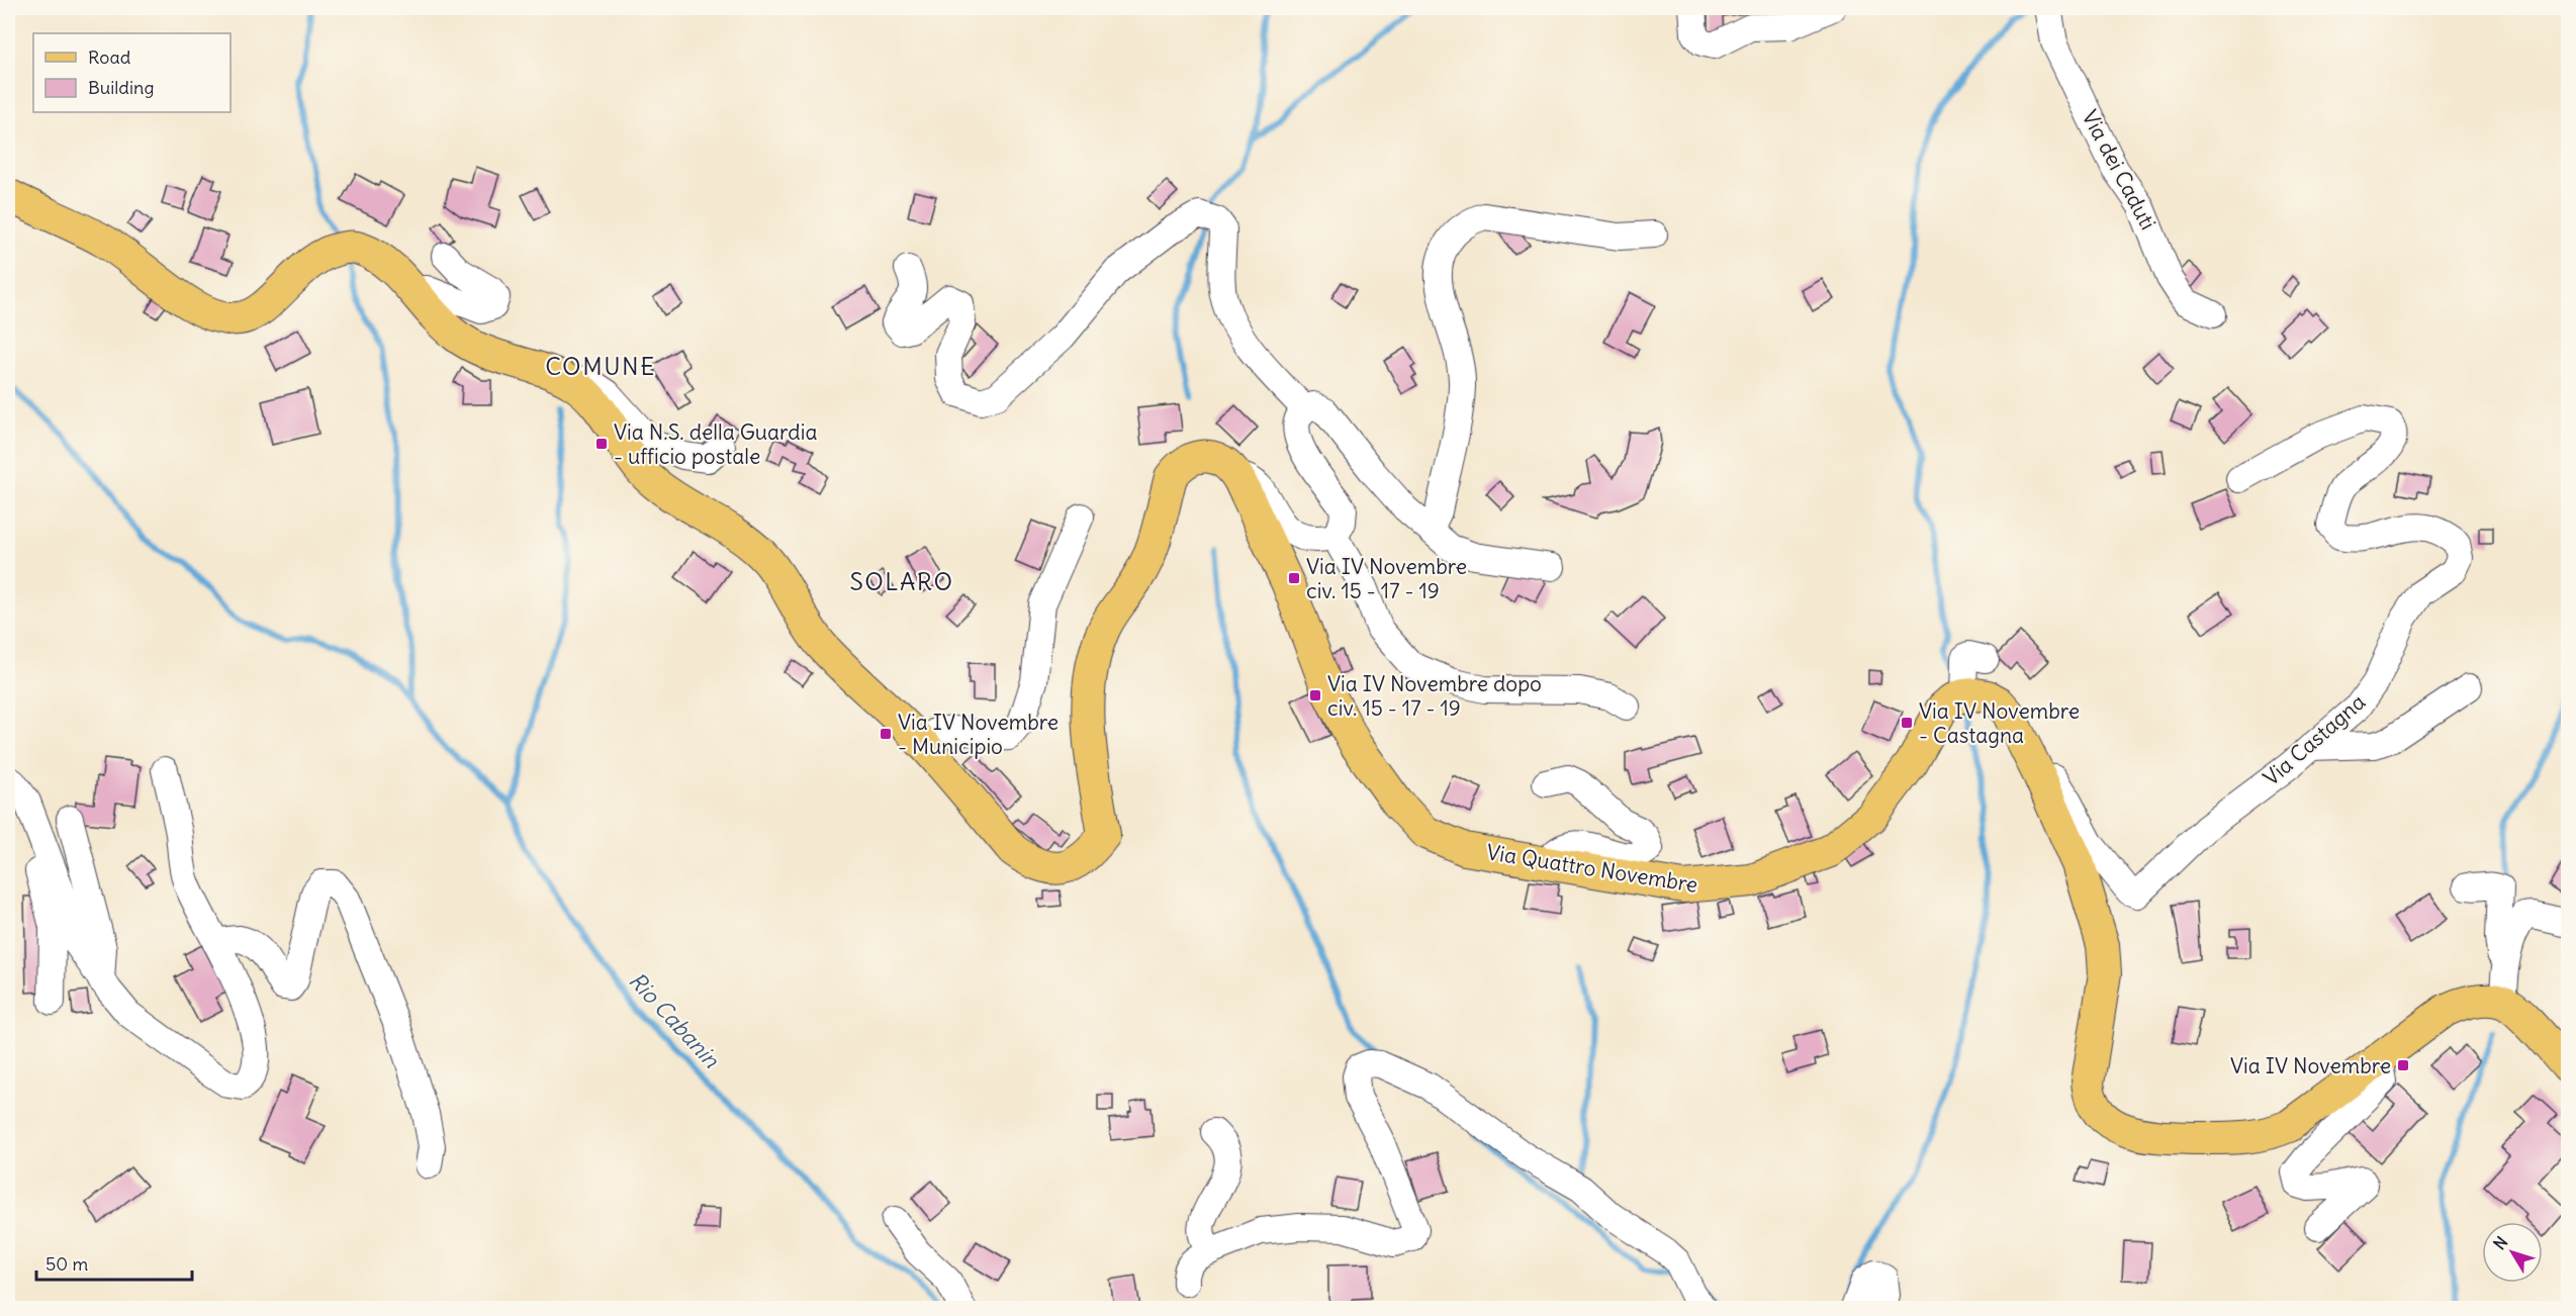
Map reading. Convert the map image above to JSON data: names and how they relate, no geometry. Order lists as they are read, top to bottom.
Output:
{
  "streets": {
    "main road": ["Via Quattro Novembre"],
    "street": ["Via dei Caduti", "Via Castagna"]
  },
  "districts": ["COMUNE", "SOLARO"],
  "water": ["Rio Cabanin"],
  "places": {
    "transit": [
      "Via N.S. della Guardia - ufficio postale",
      "Via IV Novembre civ. 15 - 17 - 19",
      "Via IV Novembre dopo civ. 15 - 17 - 19",
      "Via IV Novembre - Castagna",
      "Via IV Novembre - Municipio",
      "Via IV Novembre"
    ]
  },
  "legend": ["Road", "Building"],
  "scale_bar": "50 m",
  "north": "top left"
}
